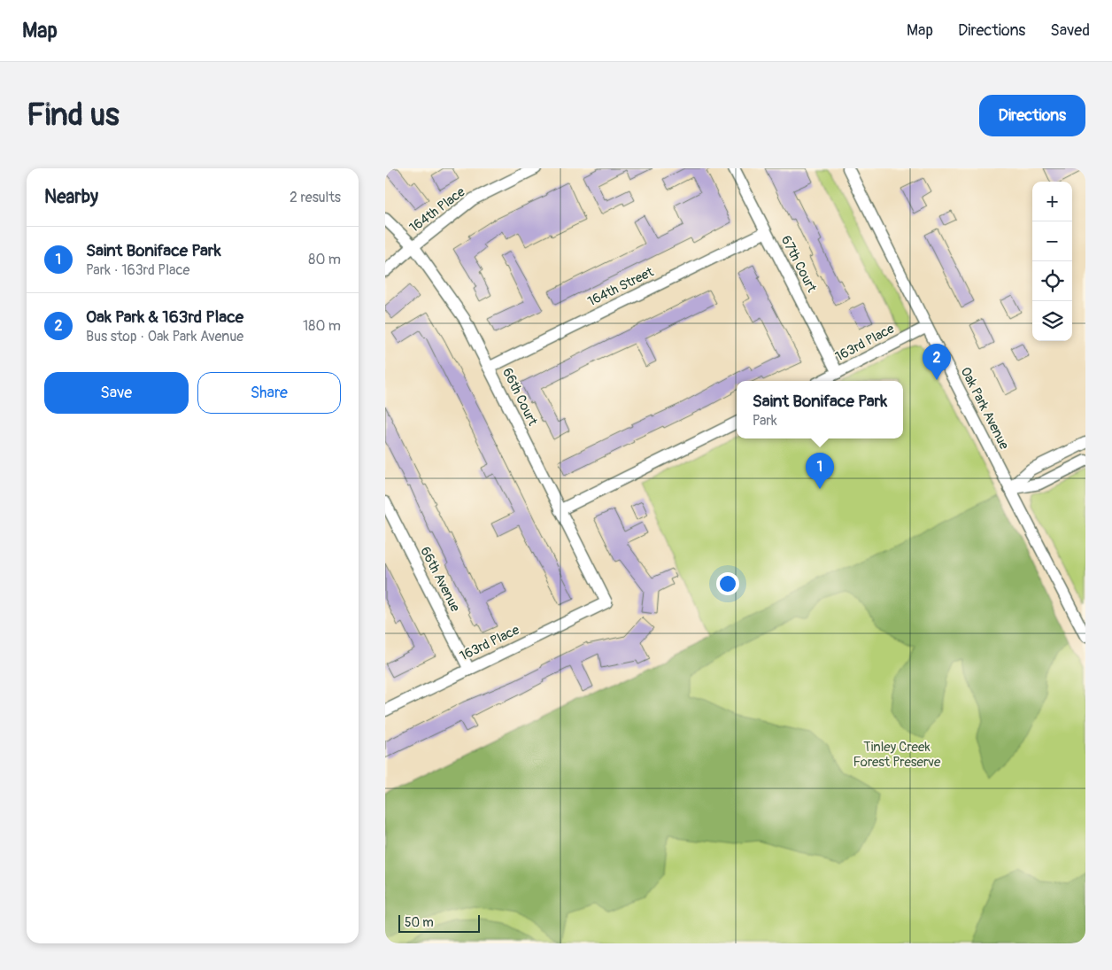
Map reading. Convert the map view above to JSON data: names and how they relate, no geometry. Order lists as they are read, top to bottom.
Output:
{
  "streets": {
    "street": [
      "164th Place",
      "67th Court",
      "164th Street",
      "163rd Place",
      "66th Court",
      "Oak Park Avenue",
      "66th Avenue"
    ]
  },
  "crossings": [
    ["164th Place", "66th Court"],
    ["67th Court", "164th Street"],
    ["67th Court", "163rd Place"],
    ["164th Street", "66th Court"],
    ["163rd Place", "66th Court"],
    ["163rd Place", "Oak Park Avenue"],
    ["163rd Place", "66th Avenue"]
  ],
  "parks": ["Tinley Creek Forest Preserve"],
  "scale_bar": "50 m",
  "page": {
    "header": "Map",
    "nav": ["Map", "Directions", "Saved"],
    "buttons": [
      "Directions",
      ["Save", "Share"]
    ],
    "title": "Find us",
    "heading": ["Nearby", "2 results"],
    "map_buttons": ["+", "−"],
    "list": [
      {
        "mark": "1",
        "name": "Saint Boniface Park",
        "note": "Park · 163rd Place",
        "value": "80 m"
      },
      {
        "mark": "2",
        "name": "Oak Park & 163rd Place",
        "note": "Bus stop · Oak Park Avenue",
        "value": "180 m"
      }
    ],
    "pins": ["2", "1"],
    "popup": ["Saint Boniface Park", "Park"],
    "scale": "50 m"
  }
}
